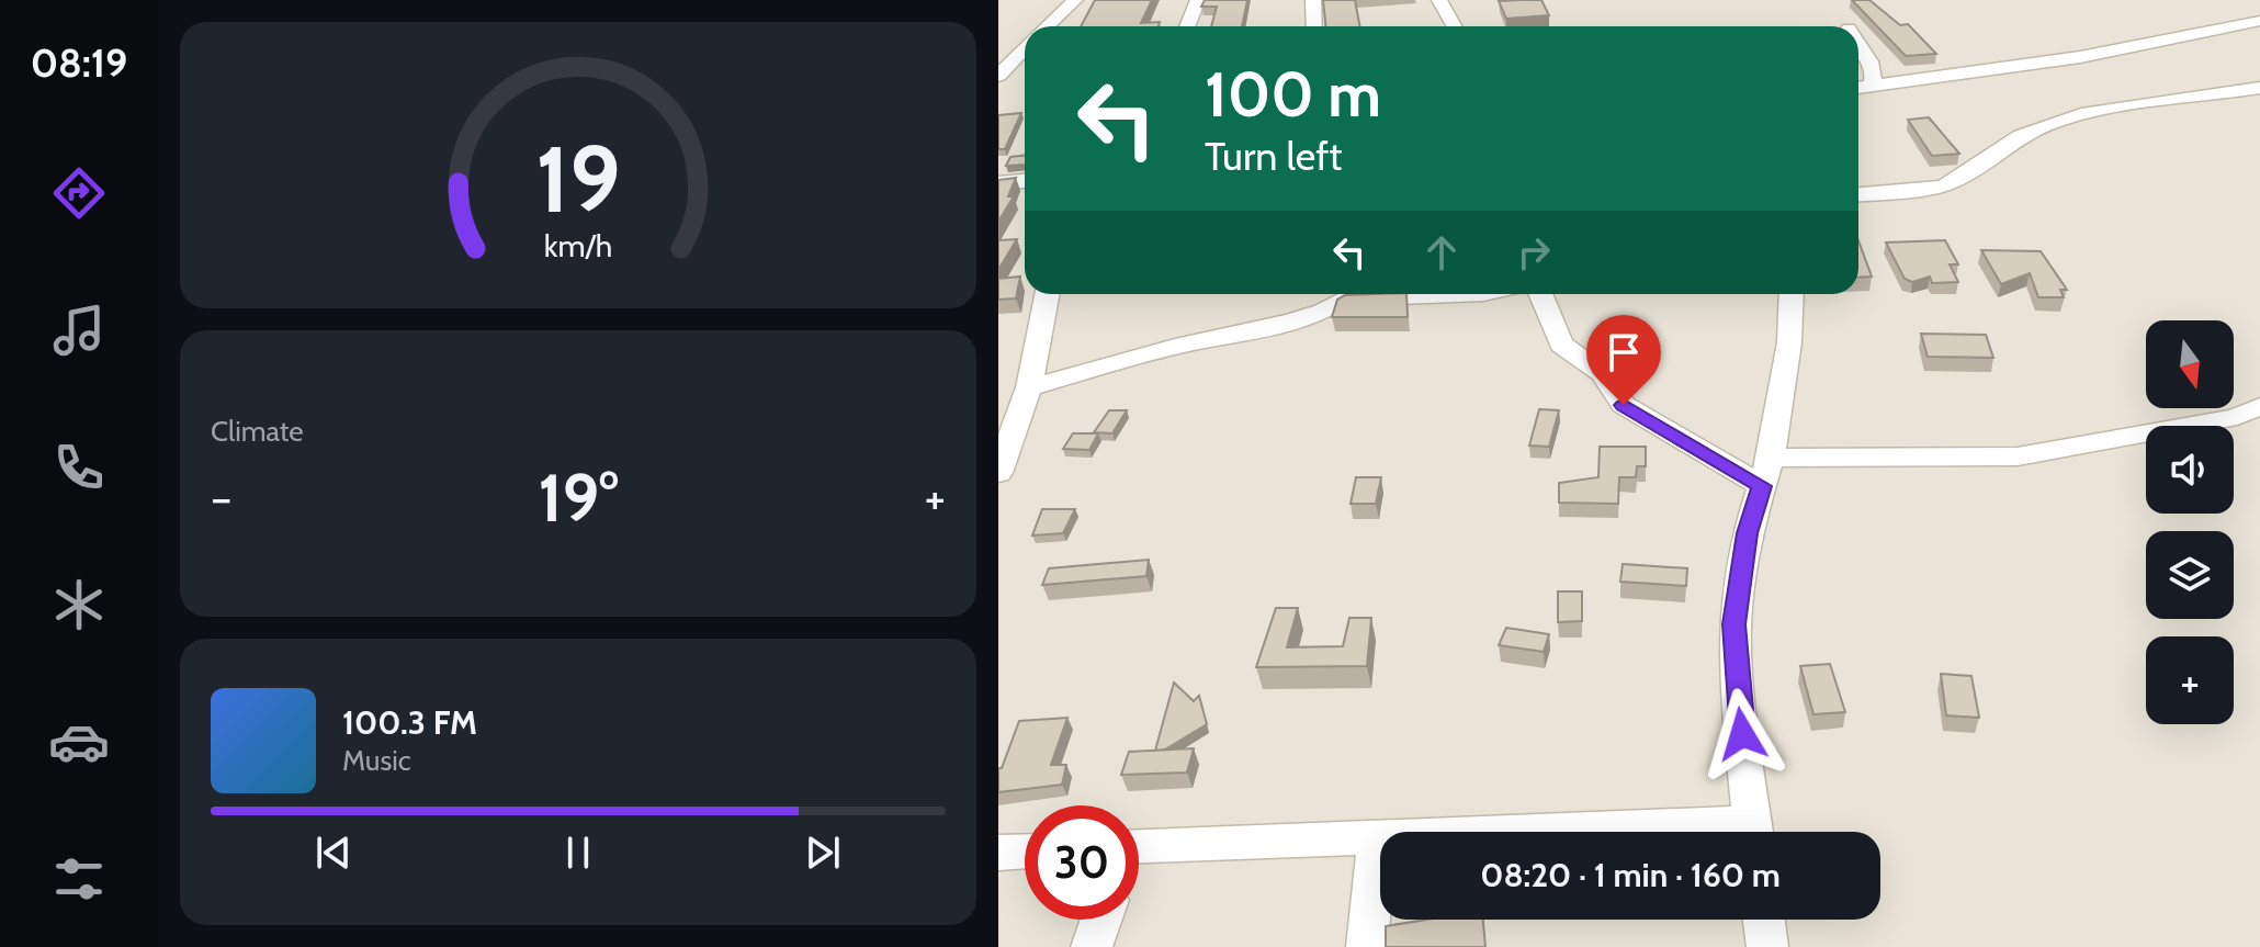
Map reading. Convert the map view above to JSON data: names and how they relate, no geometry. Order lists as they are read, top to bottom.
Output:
{
  "north": "bottom",
  "page": {
    "tabs": "08:19",
    "turn": ["100 m", "Turn left"],
    "map_buttons": "+",
    "tile": "Climate",
    "heat": ["−", "19°", "+"],
    "song": ["100.3 FM", "Music"],
    "limit": "30",
    "trip": "08:20 · 1 min · 160 m",
    "gauge": ["19", "km/h"]
  }
}
